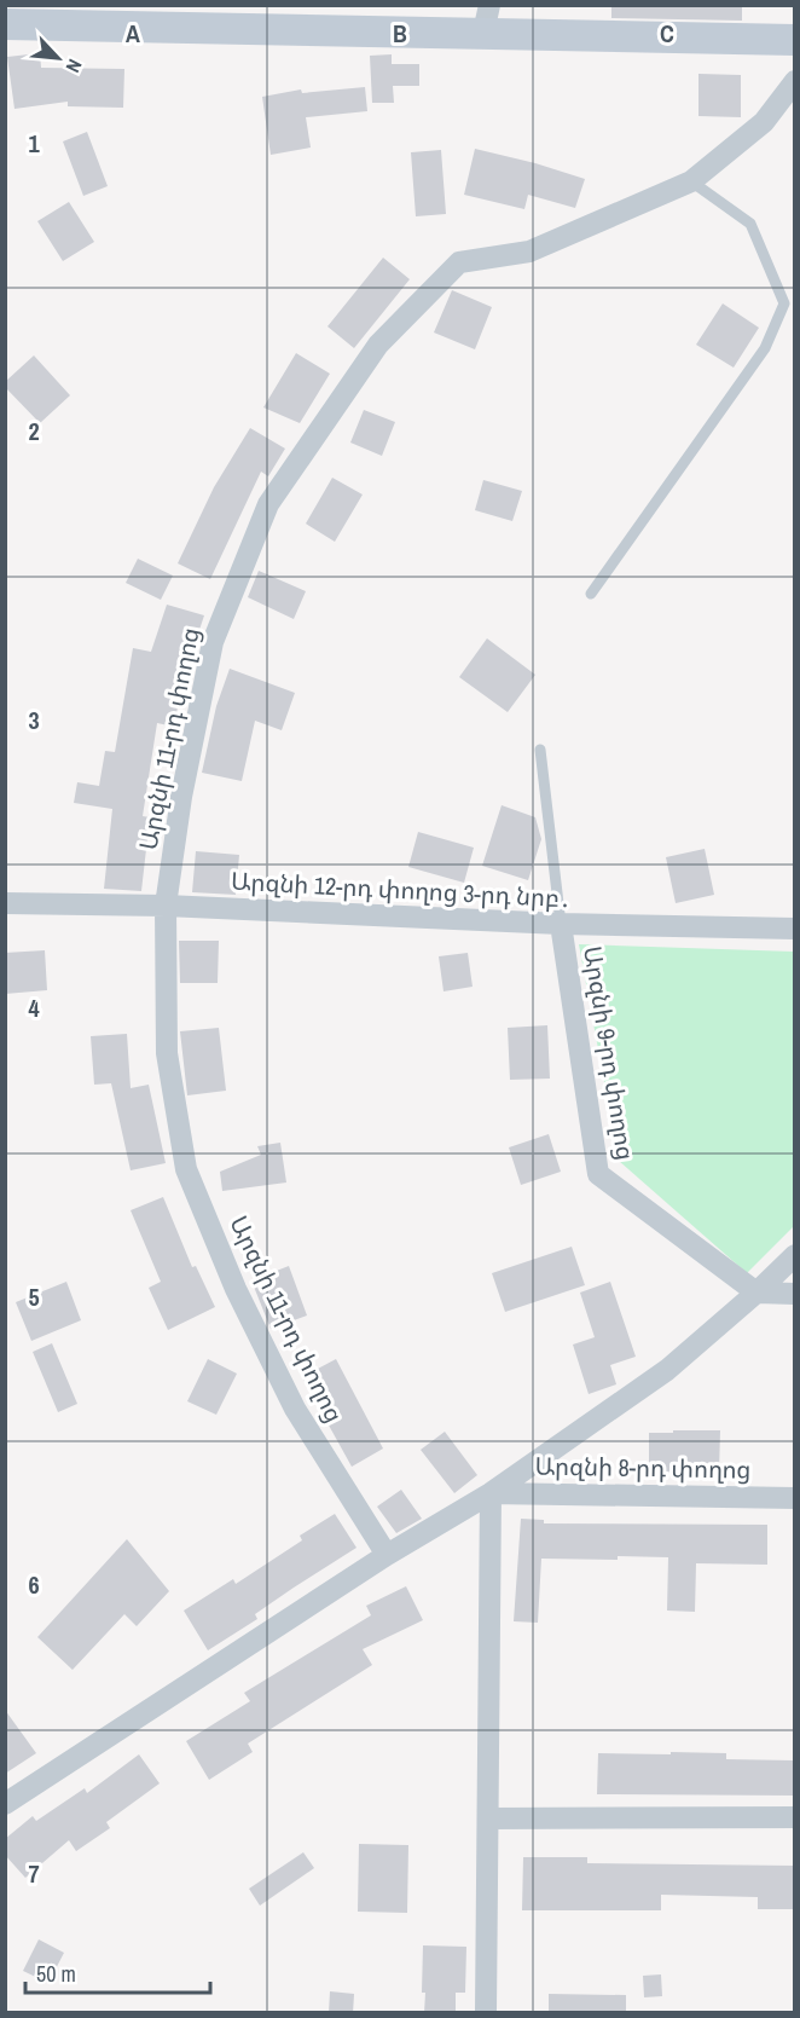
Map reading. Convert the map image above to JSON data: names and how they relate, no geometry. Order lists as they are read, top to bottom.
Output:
{
  "streets": {
    "street": [
      "Արզնի 11-րդ փողոց",
      "Արզնի 12-րդ փողոց 3-րդ նրբ․",
      "Արզնի 9-րդ փողոց",
      "Արզնի 8-րդ փողոց"
    ]
  },
  "crossings": [
    ["Արզնի 11-րդ փողոց", "Արզնի 12-րդ փողոց 3-րդ նրբ․"],
    ["Արզնի 12-րդ փողոց 3-րդ նրբ․", "Արզնի 9-րդ փողոց"]
  ],
  "scale_bar": "50 m",
  "north": "bottom right",
  "grid": {
    "columns": ["A", "B", "C"],
    "rows": [
      "1",
      "2",
      "3",
      "4",
      "5",
      "6",
      "7"
    ]
  }
}
